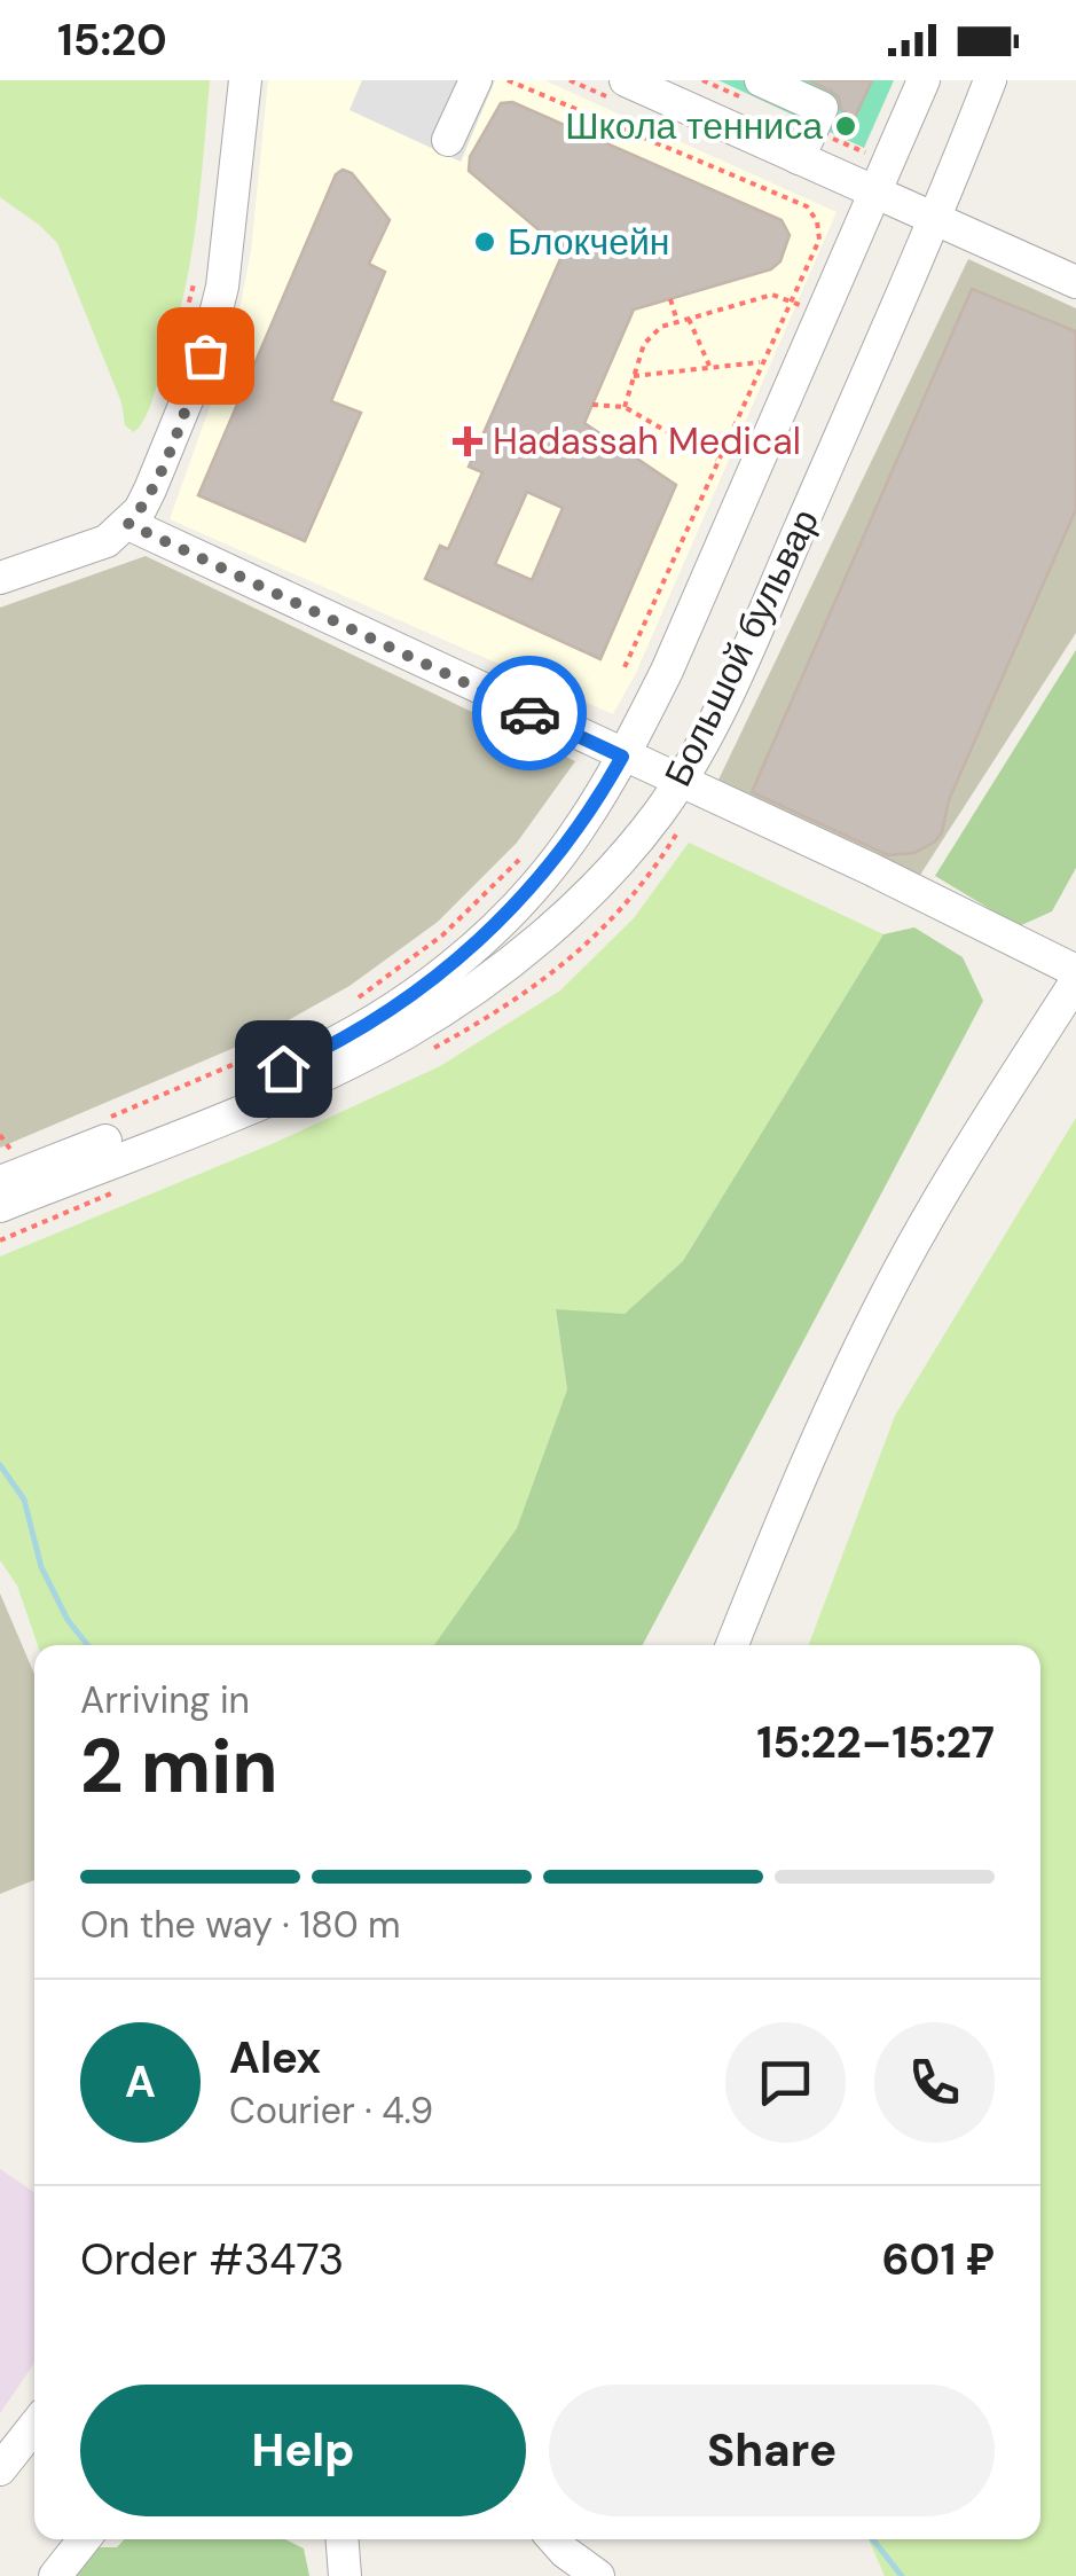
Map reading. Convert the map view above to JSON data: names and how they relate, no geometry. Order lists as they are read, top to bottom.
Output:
{
  "streets": {
    "street": ["Большой бульвар"]
  },
  "places": {
    "other": ["Школа тенниса", "Блокчейн"],
    "health": ["Hadassah Medical"]
  },
  "page": {
    "status": "15:20",
    "heading": ["2 min", "Arriving in", "15:22–15:27"],
    "panel": [
      "Alex",
      "Courier · 4.9",
      "Order #3473",
      "601 ₽"
    ],
    "bar": "On the way · 180 m",
    "round": "A",
    "buttons": ["Help", "Share"]
  }
}
